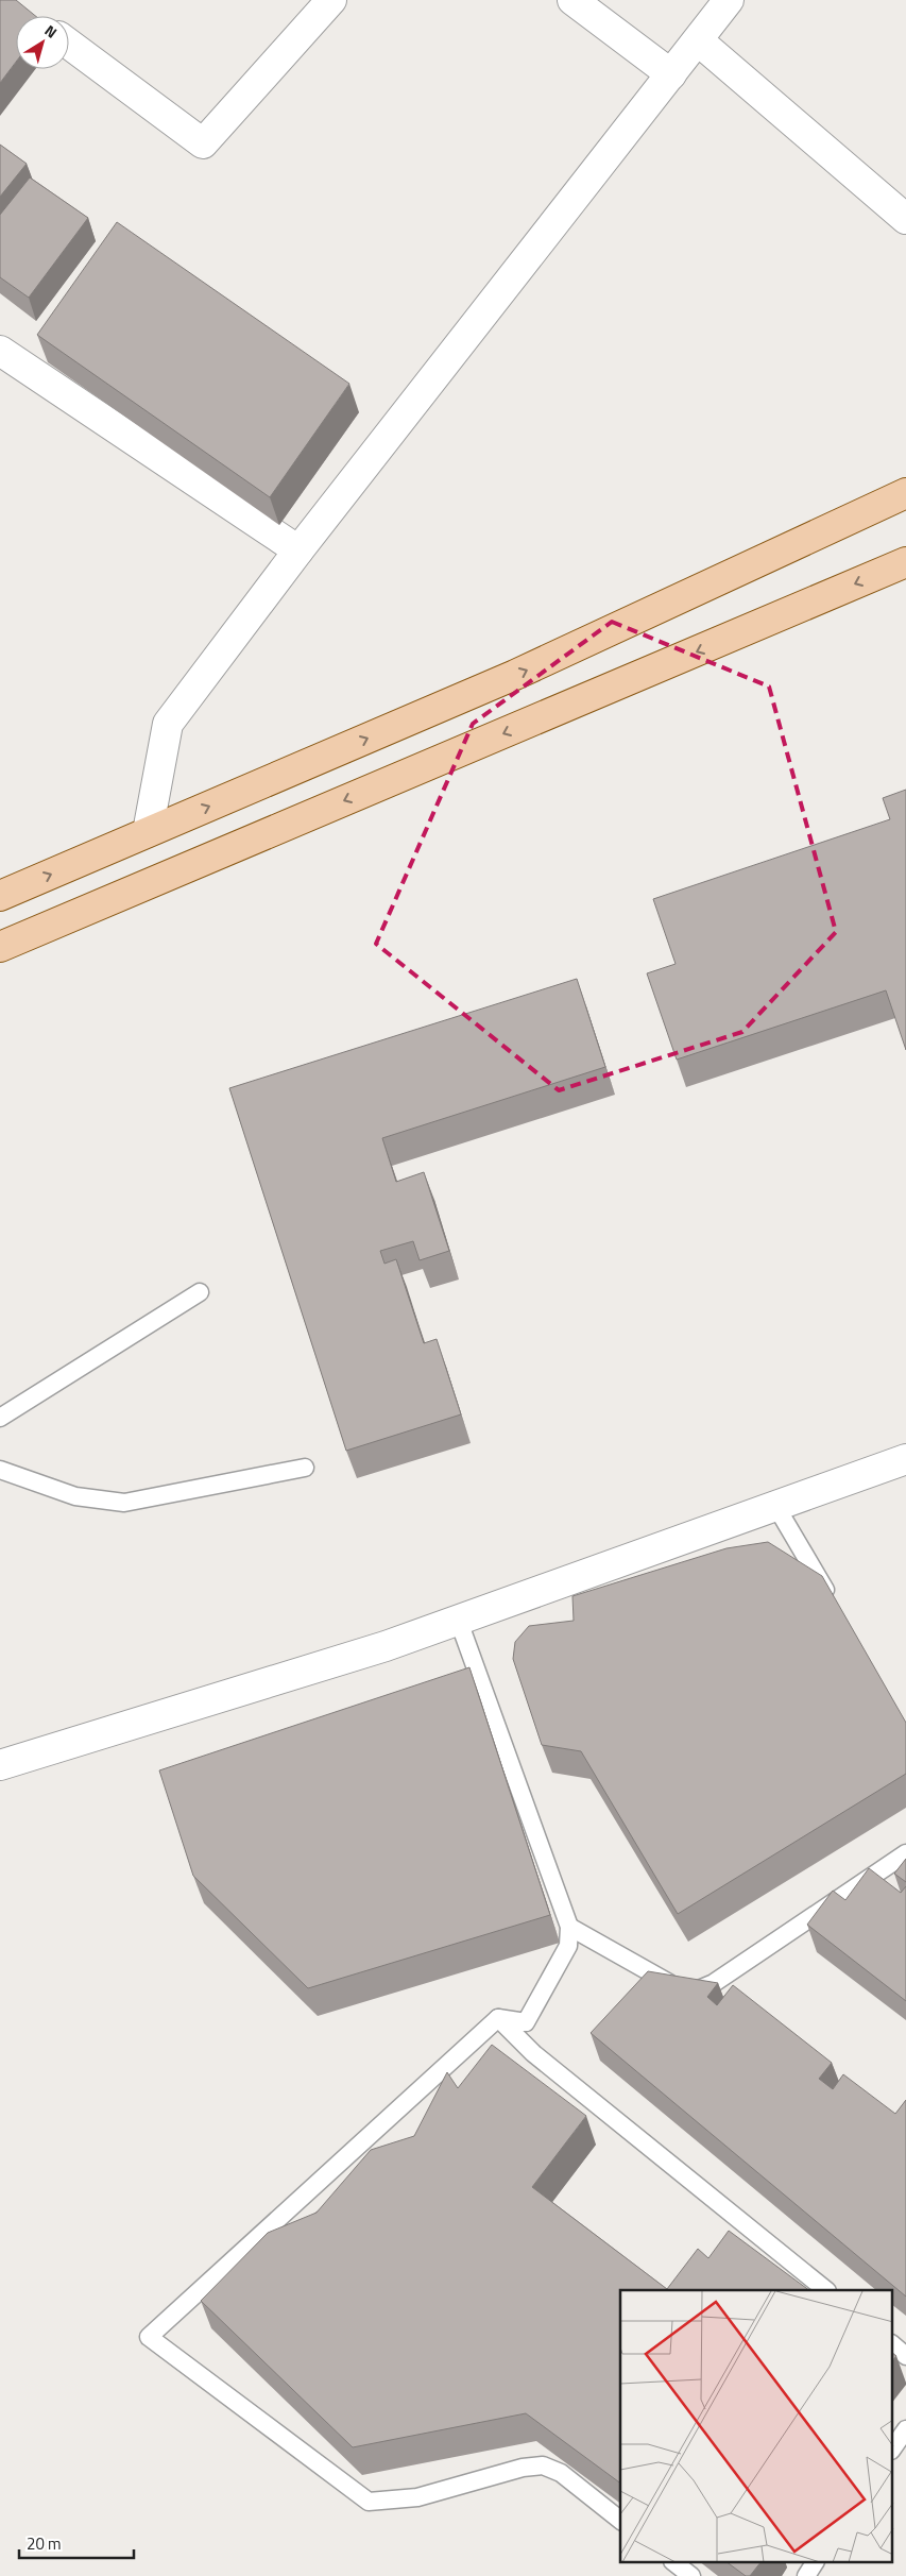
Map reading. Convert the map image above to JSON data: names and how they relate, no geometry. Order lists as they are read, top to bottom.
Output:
{
  "scale_bar": "20 m",
  "north": "top right"
}
